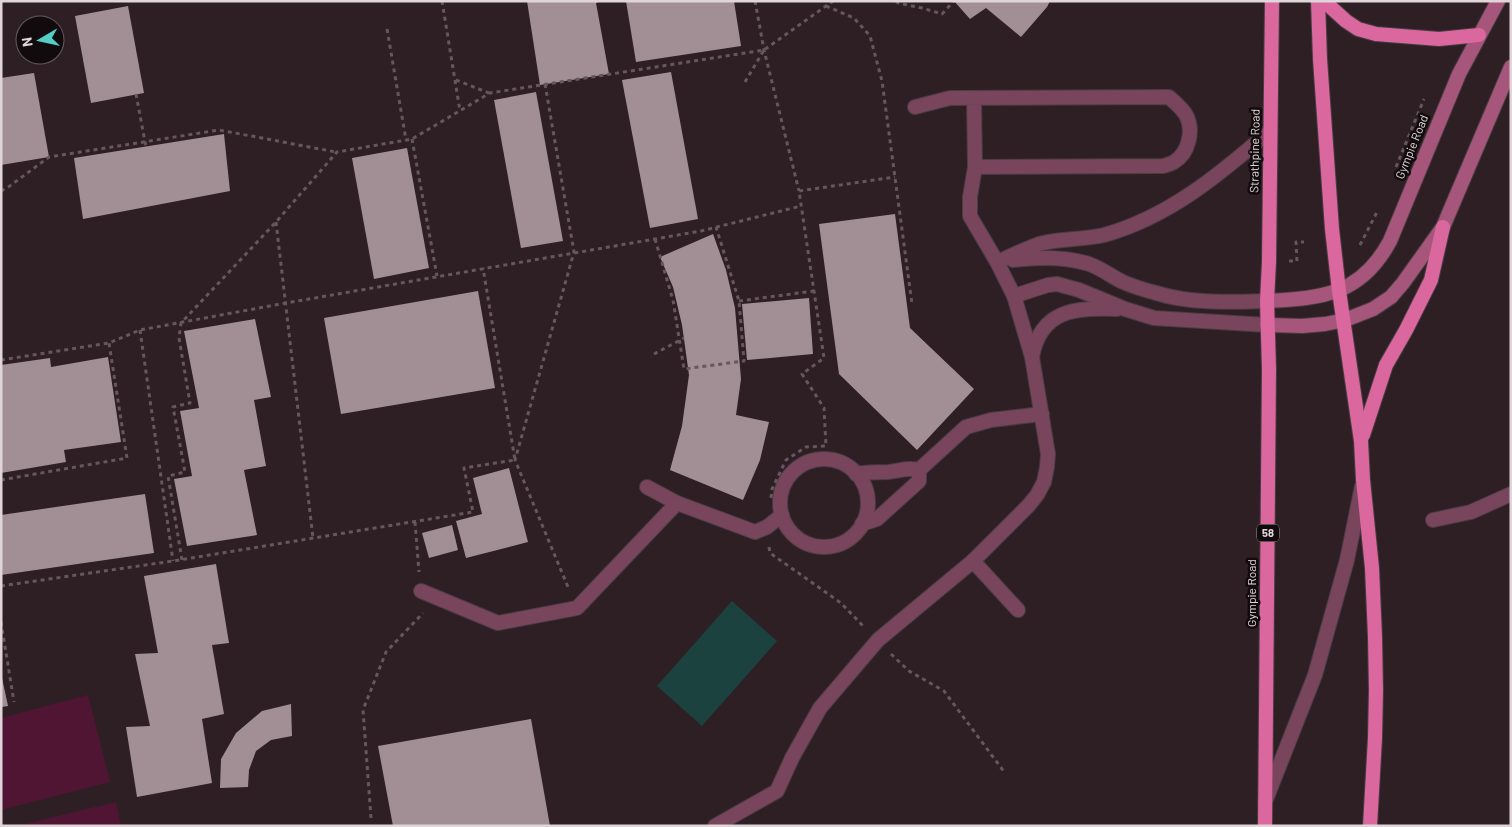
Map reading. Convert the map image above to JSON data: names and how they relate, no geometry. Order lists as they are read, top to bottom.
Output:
{
  "streets": {
    "highway": ["Gympie Road", "Strathpine Road", "58"]
  },
  "crossings": [
    ["Gympie Road", "Strathpine Road"]
  ],
  "north": "left"
}
